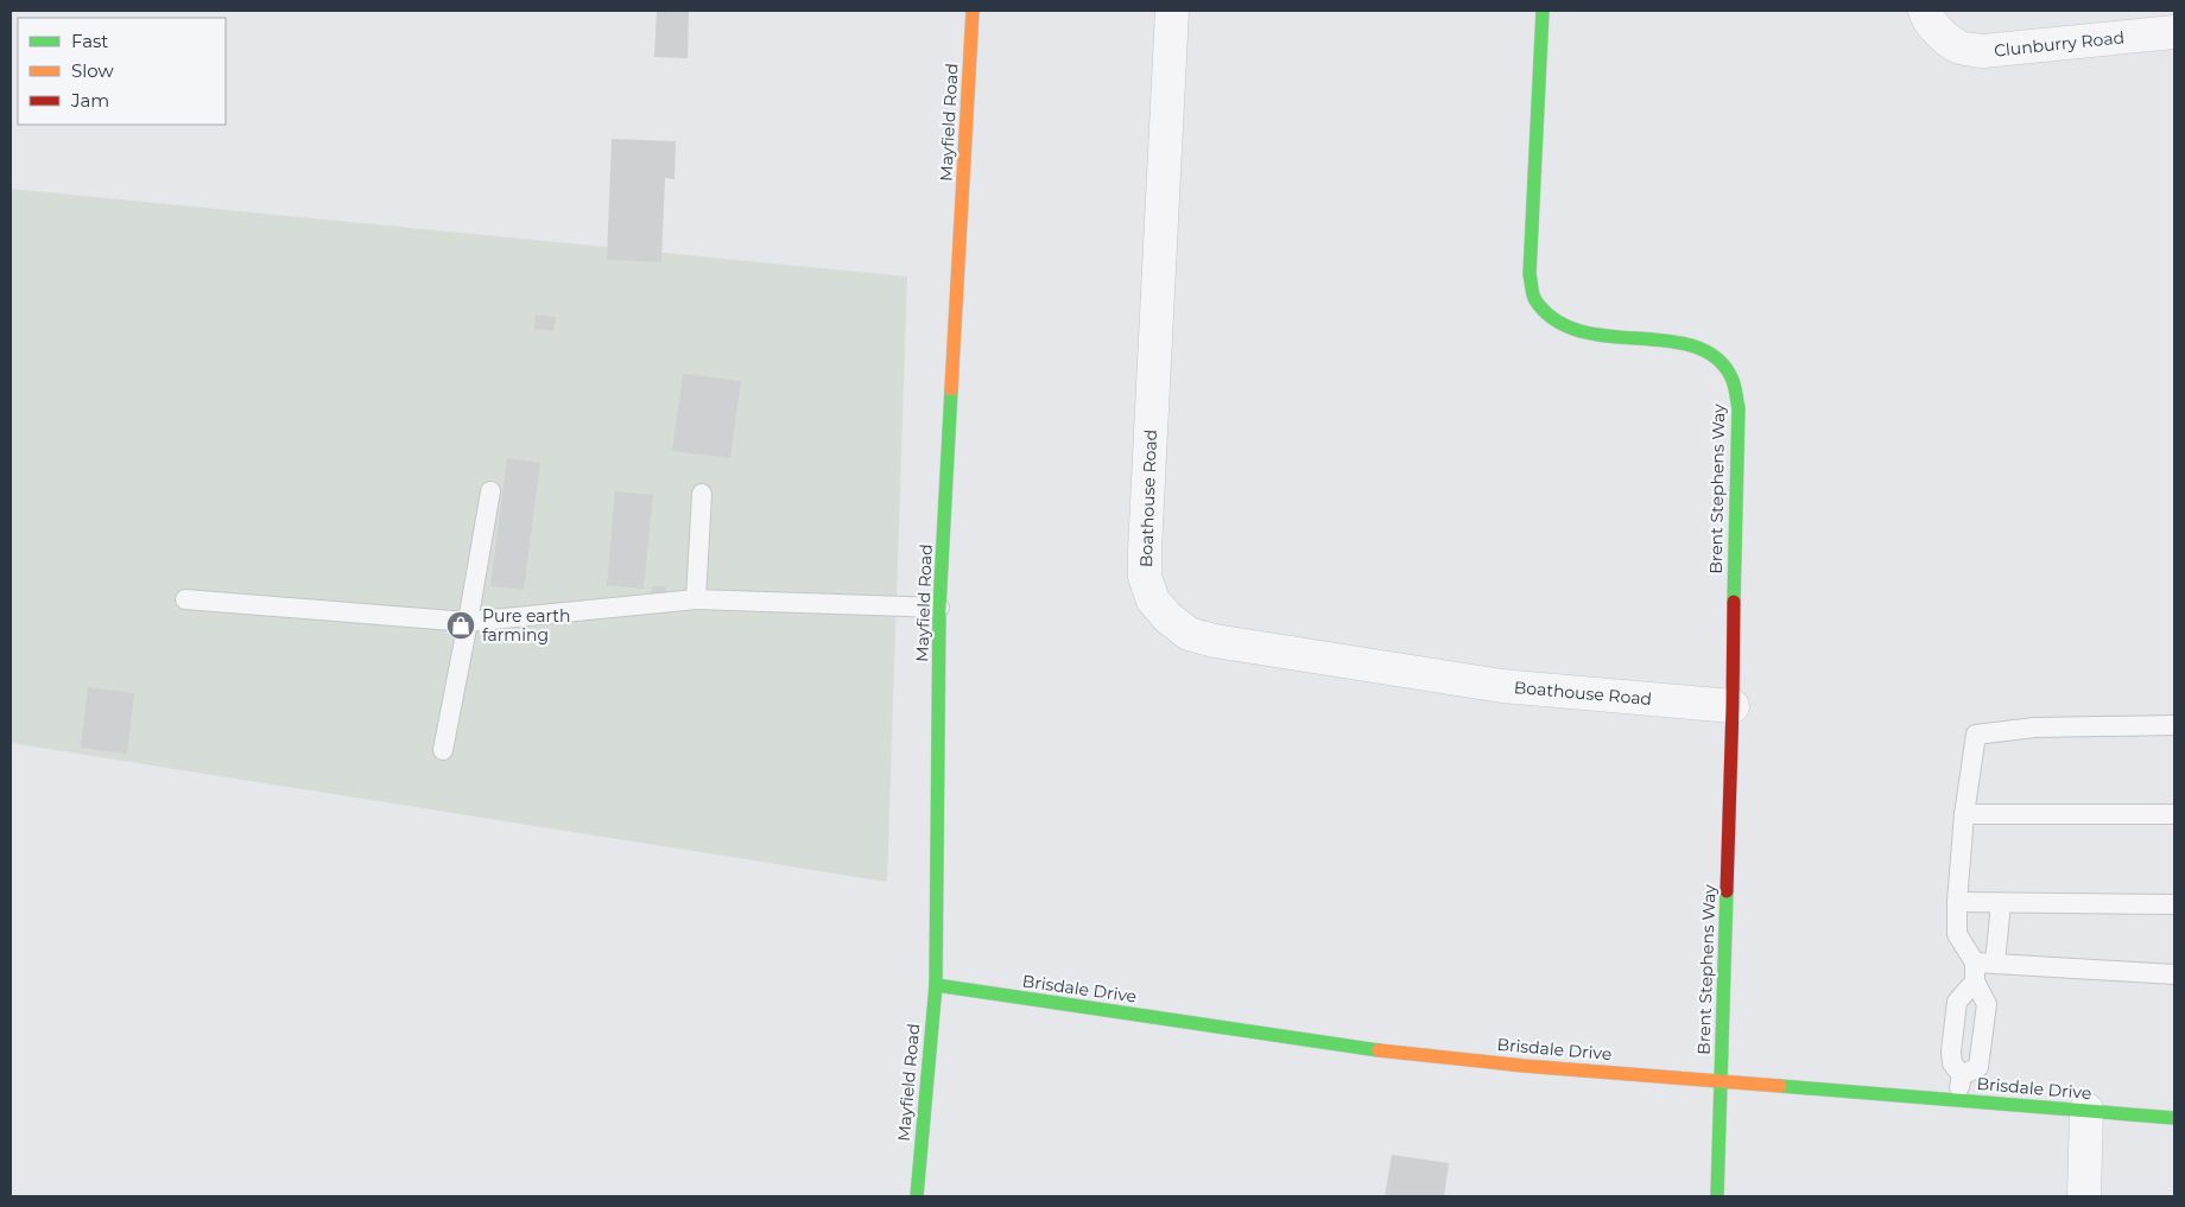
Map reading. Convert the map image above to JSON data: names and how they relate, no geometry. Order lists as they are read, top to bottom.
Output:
{
  "streets": {
    "street": [
      "Clunburry Road",
      "Mayfield Road",
      "Brent Stephens Way",
      "Boathouse Road",
      "Brisdale Drive"
    ]
  },
  "crossings": [
    ["Mayfield Road", "Brisdale Drive"],
    ["Brent Stephens Way", "Boathouse Road"],
    ["Brent Stephens Way", "Brisdale Drive"]
  ],
  "places": {
    "shop": ["Pure earth farming"]
  },
  "legend": ["Fast", "Slow", "Jam"]
}
